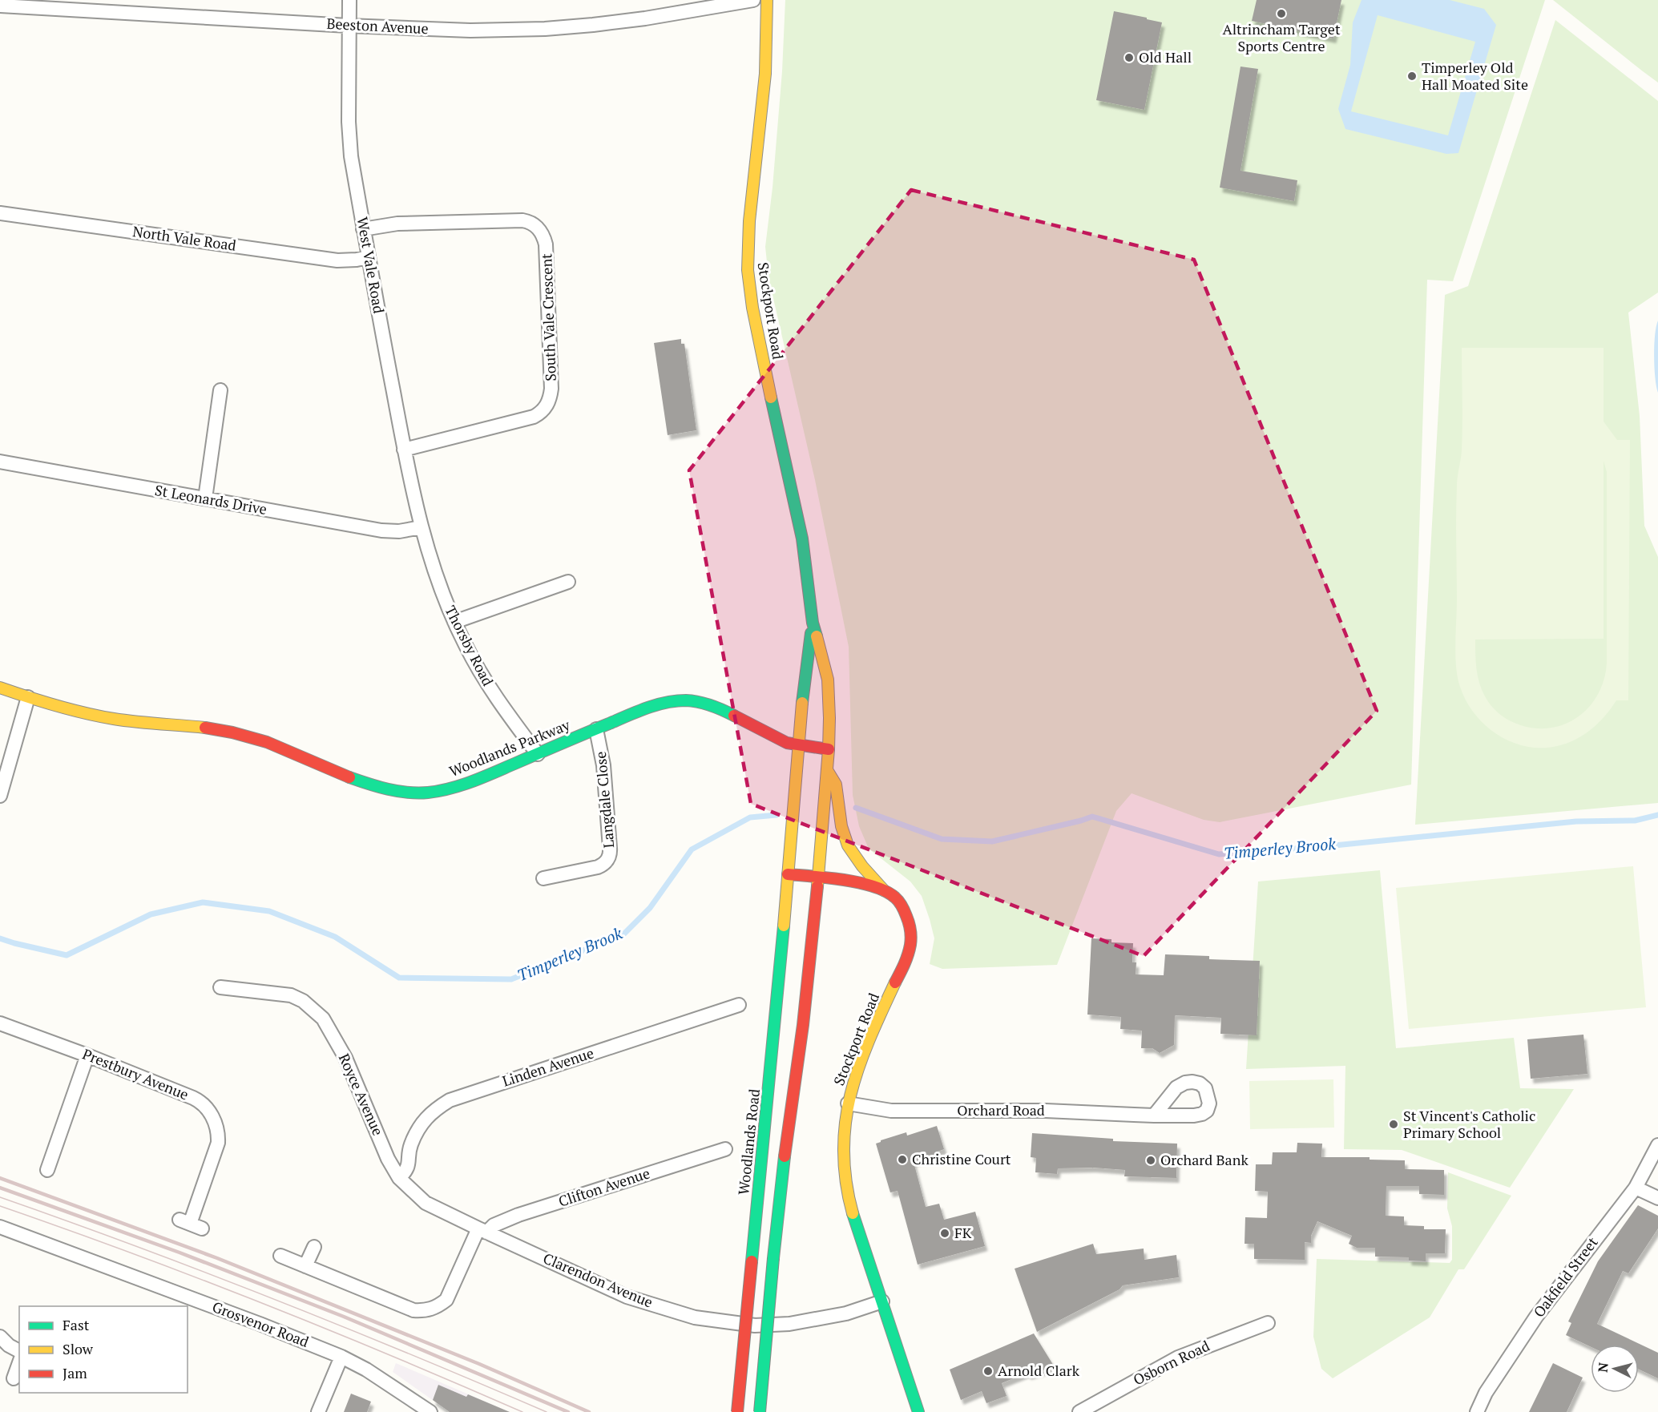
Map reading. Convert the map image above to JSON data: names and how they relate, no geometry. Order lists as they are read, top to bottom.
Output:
{
  "streets": {
    "main road": ["Stockport Road", "Woodlands Parkway", "Woodlands Road"],
    "street": [
      "Beeston Avenue",
      "North Vale Road",
      "West Vale Road",
      "South Vale Crescent",
      "St Leonards Drive",
      "Thorsby Road",
      "Langdale Close",
      "Linden Avenue",
      "Prestbury Avenue",
      "Royce Avenue",
      "Orchard Road",
      "Clifton Avenue",
      "Oakfield Street",
      "Clarendon Avenue",
      "Grosvenor Road",
      "Osborn Road"
    ]
  },
  "crossings": [
    ["Beeston Avenue", "West Vale Road"],
    ["North Vale Road", "West Vale Road"],
    ["West Vale Road", "South Vale Crescent"],
    ["West Vale Road", "St Leonards Drive"],
    ["West Vale Road", "Thorsby Road"],
    ["Stockport Road", "Woodlands Parkway"],
    ["Stockport Road", "Orchard Road"],
    ["Stockport Road", "Woodlands Road"],
    ["Stockport Road", "Clarendon Avenue"],
    ["St Leonards Drive", "Thorsby Road"],
    ["Thorsby Road", "Woodlands Parkway"],
    ["Woodlands Parkway", "Langdale Close"],
    ["Linden Avenue", "Royce Avenue"],
    ["Royce Avenue", "Clifton Avenue"],
    ["Royce Avenue", "Clarendon Avenue"],
    ["Clifton Avenue", "Clarendon Avenue"]
  ],
  "water": ["Timperley Brook"],
  "places": [
    "Altrincham Target Sports Centre",
    "Old Hall",
    "Timperley Old Hall Moated Site",
    "St Vincent's Catholic Primary School",
    "Christine Court",
    "Orchard Bank",
    "FK",
    "Arnold Clark"
  ],
  "legend": ["Fast", "Slow", "Jam"],
  "north": "left"
}
